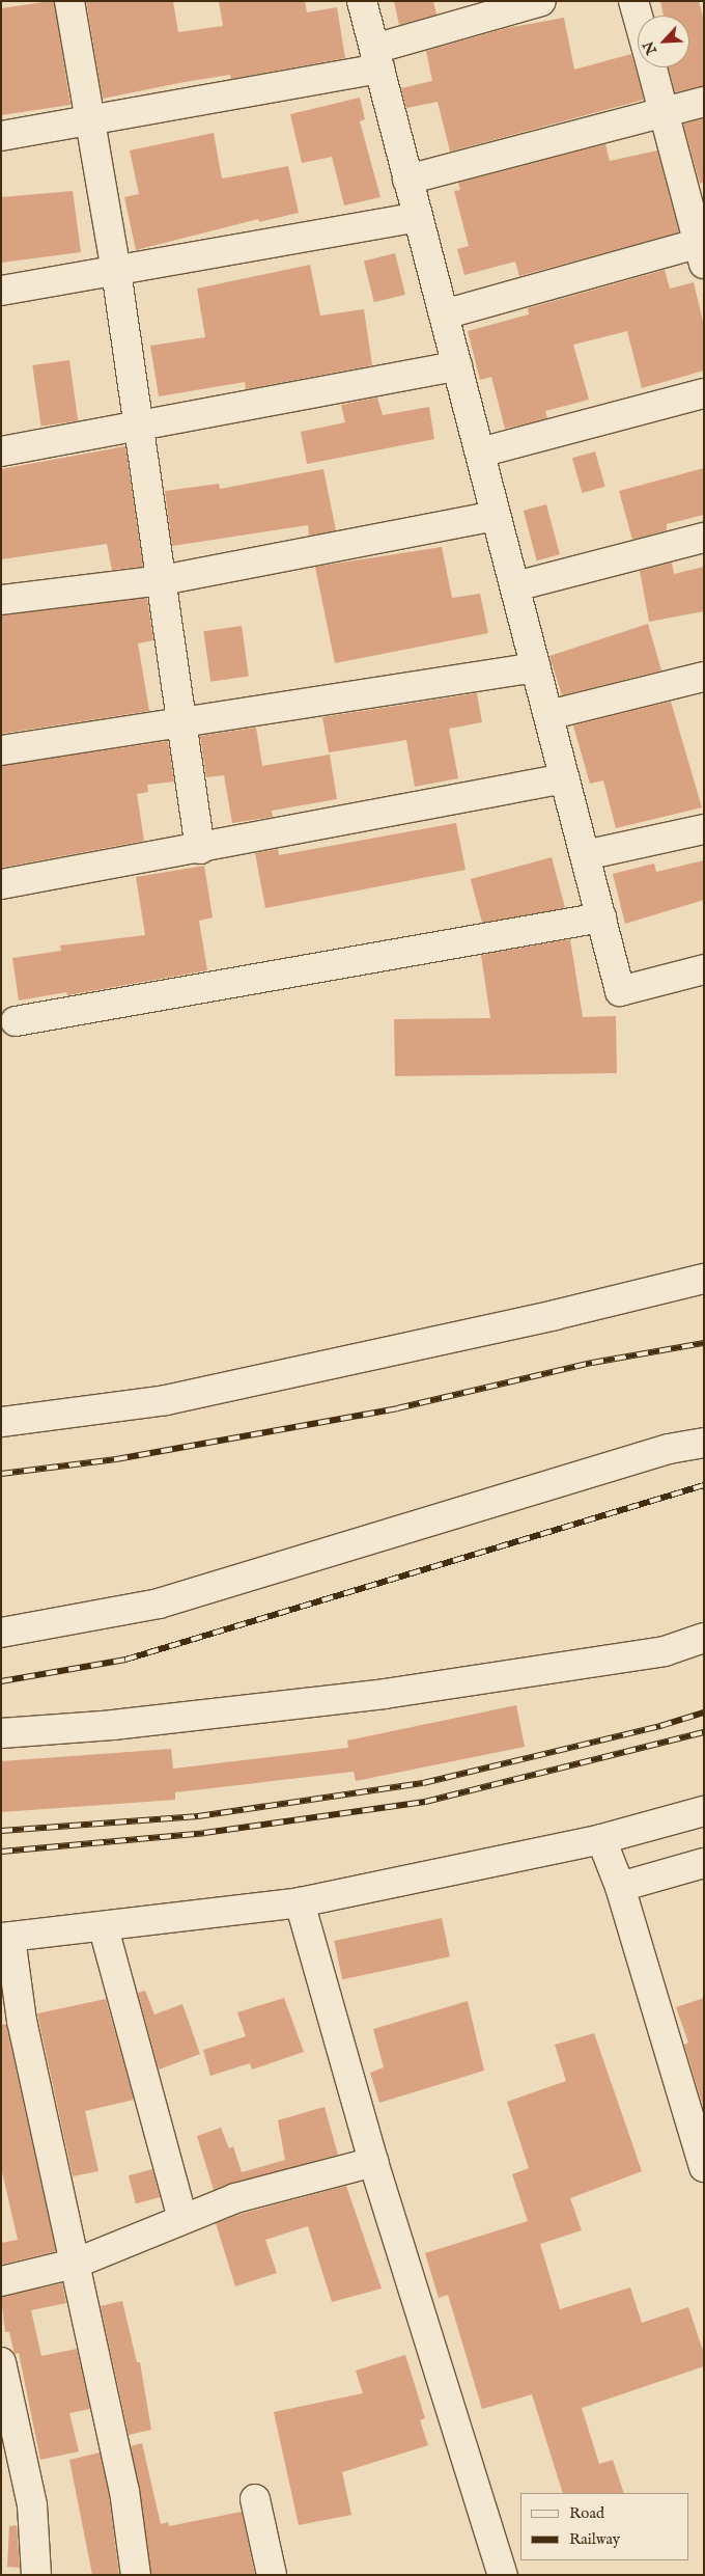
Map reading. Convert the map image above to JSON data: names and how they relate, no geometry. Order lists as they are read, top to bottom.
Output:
{
  "legend": ["Road", "Railway"],
  "north": "bottom left"
}
